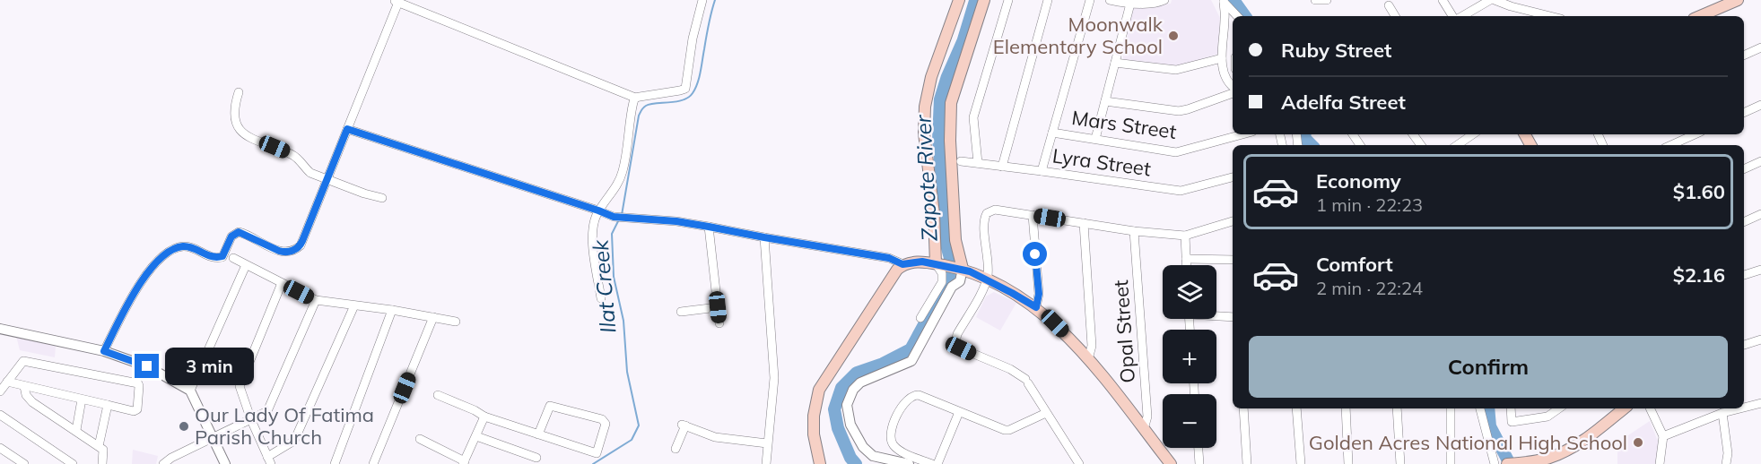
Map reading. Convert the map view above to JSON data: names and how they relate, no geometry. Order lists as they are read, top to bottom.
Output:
{
  "streets": {
    "street": ["Mars Street", "Lyra Street", "Opal Street"]
  },
  "water": ["Zapote River", "Ilat Creek"],
  "places": ["Moonwalk Elementary School", "Our Lady Of Fatima Parish Church", "Golden Acres National High School"],
  "page": {
    "banner": ["Ruby Street", "Adelfa Street"],
    "list": [
      {
        "name": "Economy",
        "note": "1 min · 22:23",
        "value": "$1.60"
      },
      {
        "name": "Comfort",
        "note": "2 min · 22:24",
        "value": "$2.16"
      }
    ],
    "map_buttons": ["+", "−"],
    "buttons": "Confirm",
    "bubble": "3 min"
  }
}
